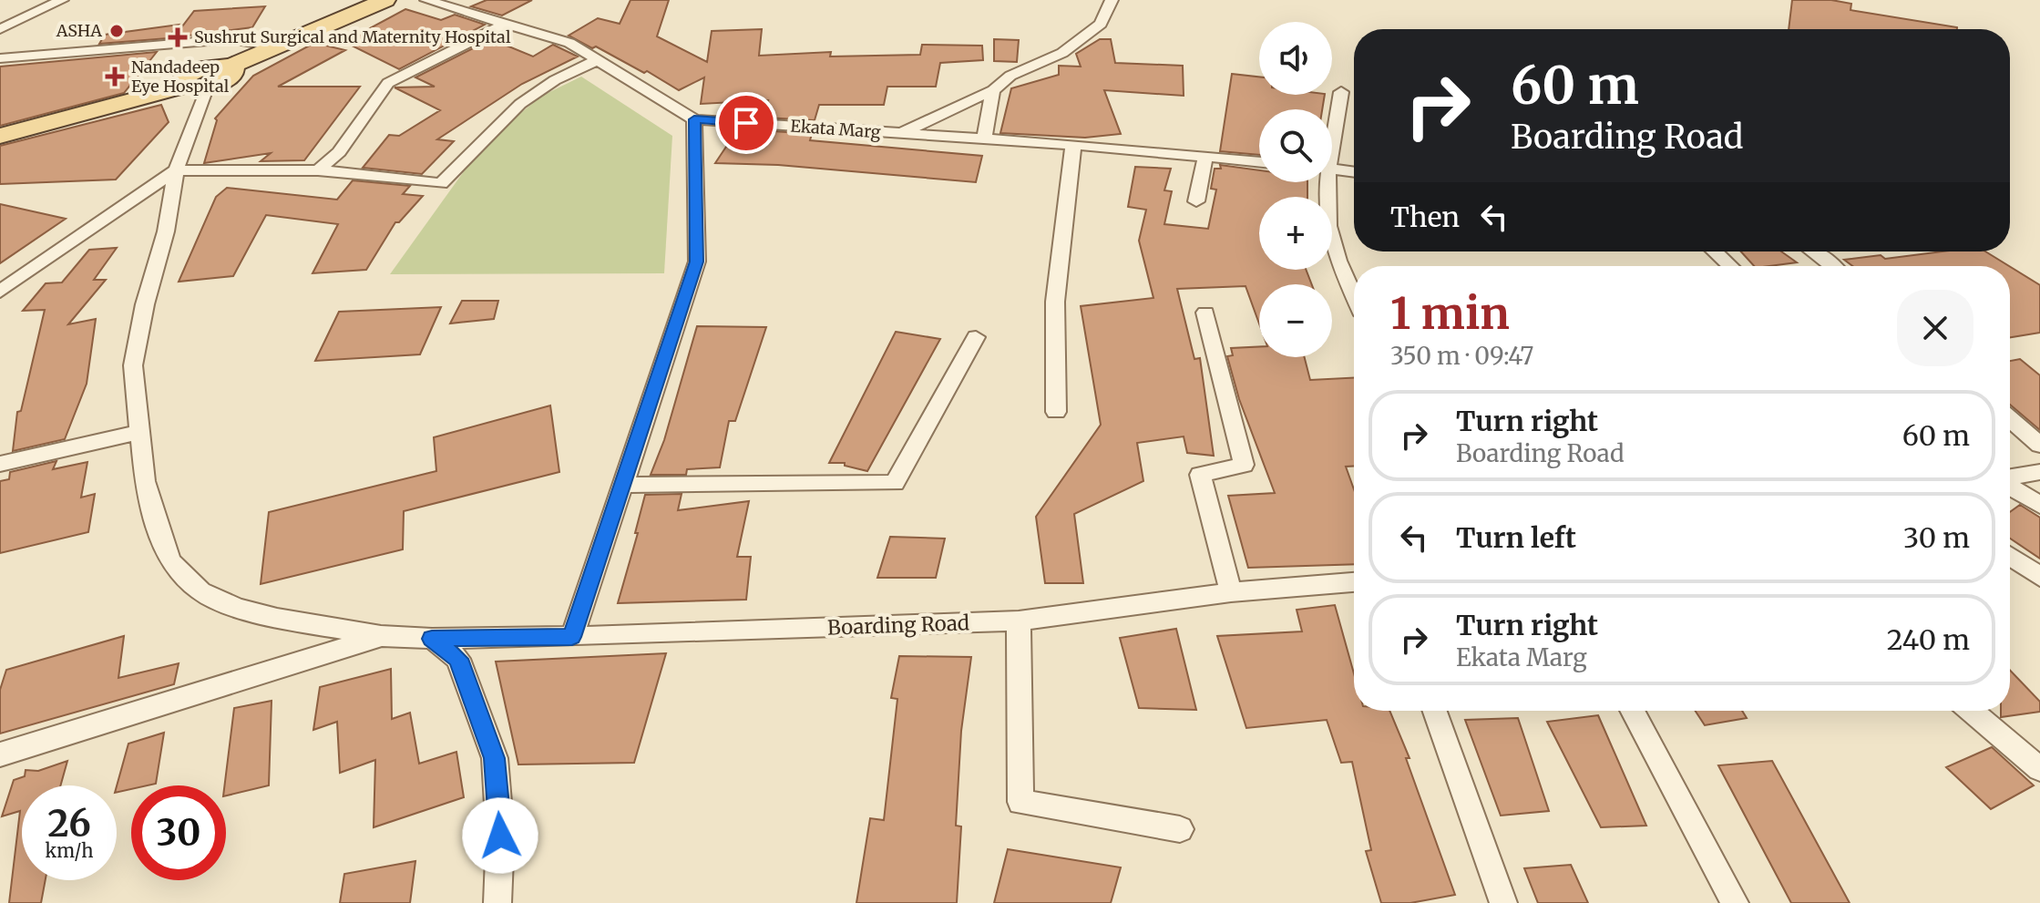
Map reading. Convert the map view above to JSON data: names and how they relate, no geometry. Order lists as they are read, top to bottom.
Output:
{
  "streets": {
    "street": ["Ekata Marg", "Boarding Road"]
  },
  "places": {
    "other": ["ASHA"],
    "health": ["Sushrut Surgical and Maternity Hospital", "Nandadeep Eye Hospital"]
  },
  "page": {
    "map_buttons": ["+", "−"],
    "turn": ["60 m", "Boarding Road"],
    "then": "Then",
    "heading": ["1 min", "350 m · 09:47"],
    "list": [
      {
        "name": "Turn right",
        "note": "Boarding Road",
        "value": "60 m"
      },
      {
        "name": "Turn left",
        "value": "30 m"
      },
      {
        "name": "Turn right",
        "note": "Ekata Marg",
        "value": "240 m"
      }
    ],
    "speed": "26 km/h",
    "limit": "30"
  }
}
